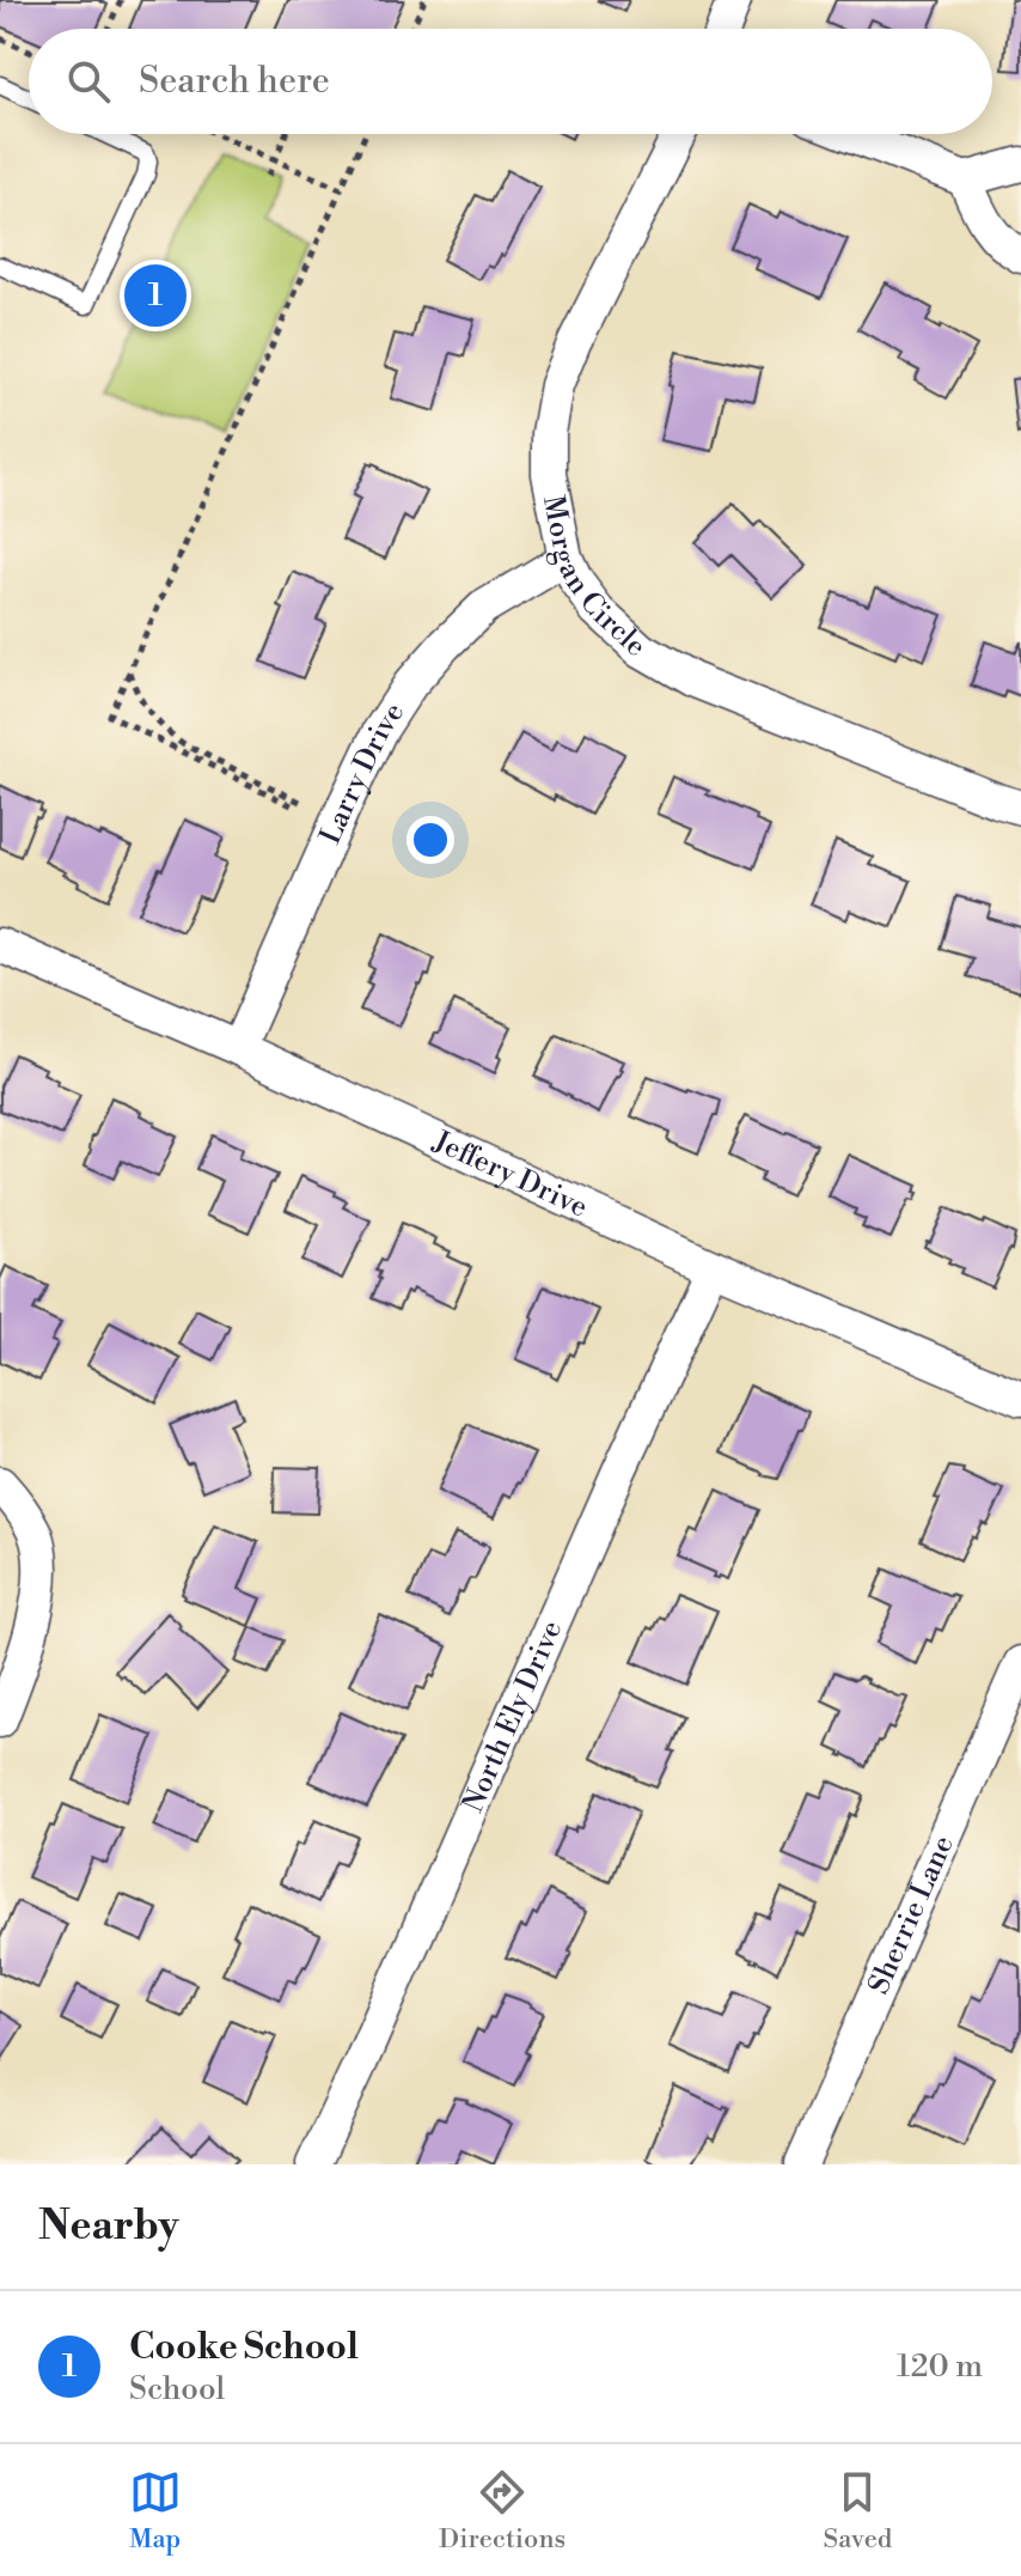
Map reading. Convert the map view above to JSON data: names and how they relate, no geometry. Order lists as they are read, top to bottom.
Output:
{
  "streets": {
    "street": [
      "Morgan Circle",
      "Larry Drive",
      "Jeffery Drive",
      "North Ely Drive",
      "Sherrie Lane"
    ]
  },
  "crossings": [
    ["Morgan Circle", "Larry Drive"],
    ["Larry Drive", "Jeffery Drive"],
    ["Jeffery Drive", "North Ely Drive"]
  ],
  "page": {
    "search": "Search here",
    "pins": "1",
    "heading": "Nearby",
    "list": [
      {
        "mark": "1",
        "name": "Cooke School",
        "note": "School",
        "value": "120 m"
      }
    ],
    "nav": ["Map", "Directions", "Saved"]
  }
}
